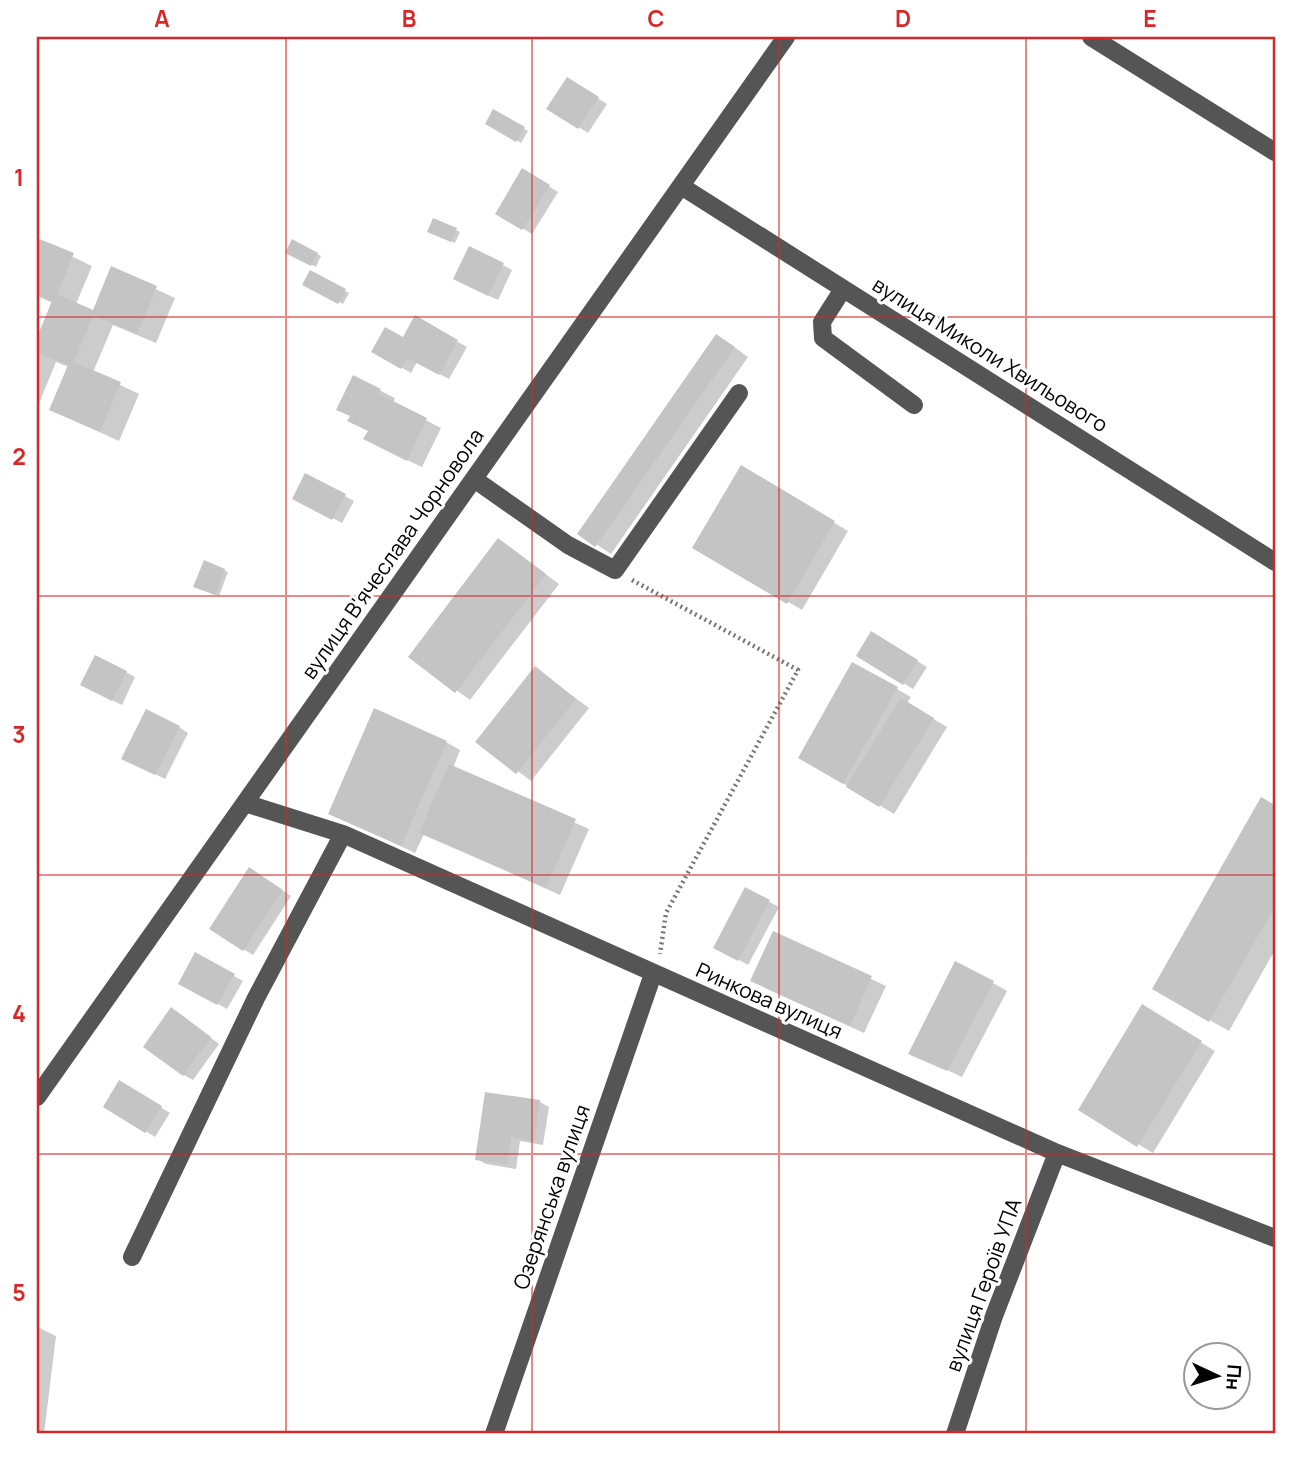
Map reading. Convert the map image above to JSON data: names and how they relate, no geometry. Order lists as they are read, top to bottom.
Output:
{
  "streets": {
    "street": [
      "вулиця Миколи Хвильового",
      "вулиця В'ячеслава Чорновола",
      "Ринкова вулиця",
      "Озерянська вулиця",
      "вулиця Героїв УПА"
    ]
  },
  "crossings": [
    ["вулиця Миколи Хвильового", "вулиця В'ячеслава Чорновола"],
    ["вулиця В'ячеслава Чорновола", "Ринкова вулиця"],
    ["Ринкова вулиця", "Озерянська вулиця"],
    ["Ринкова вулиця", "вулиця Героїв УПА"]
  ],
  "north": "right",
  "grid": {
    "columns": [
      "A",
      "B",
      "C",
      "D",
      "E"
    ],
    "rows": [
      "1",
      "2",
      "3",
      "4",
      "5"
    ]
  }
}
